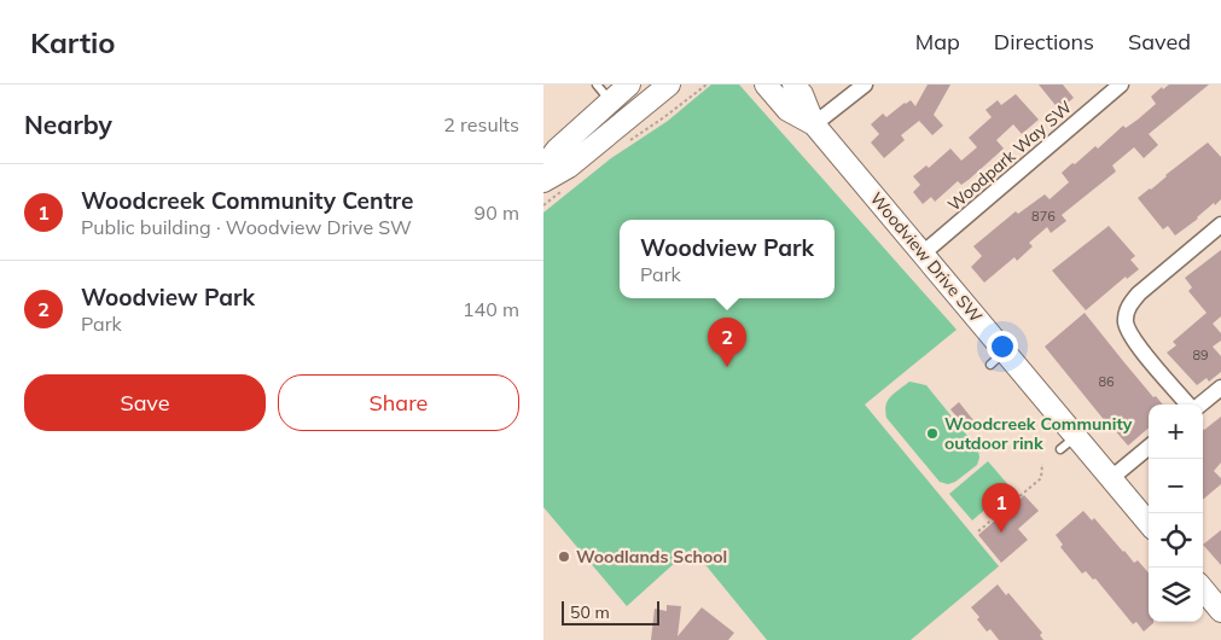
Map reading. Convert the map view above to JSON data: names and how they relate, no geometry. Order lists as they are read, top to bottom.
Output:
{
  "streets": {
    "street": ["Woodpark Way SW", "Woodview Drive SW"]
  },
  "crossings": [
    ["Woodpark Way SW", "Woodview Drive SW"]
  ],
  "places": ["Woodcreek Community outdoor rink", "Woodlands School"],
  "house_numbers": ["876", "89", "86"],
  "scale_bar": "50 m",
  "page": {
    "header": "Kartio",
    "nav": ["Map", "Directions", "Saved"],
    "heading": ["Nearby", "2 results"],
    "list": [
      {
        "mark": "1",
        "name": "Woodcreek Community Centre",
        "note": "Public building · Woodview Drive SW",
        "value": "90 m"
      },
      {
        "mark": "2",
        "name": "Woodview Park",
        "note": "Park",
        "value": "140 m"
      }
    ],
    "popup": ["Woodview Park", "Park"],
    "pins": ["2", "1"],
    "buttons": ["Save", "Share"],
    "map_buttons": ["+", "−"],
    "scale": "50 m"
  }
}
